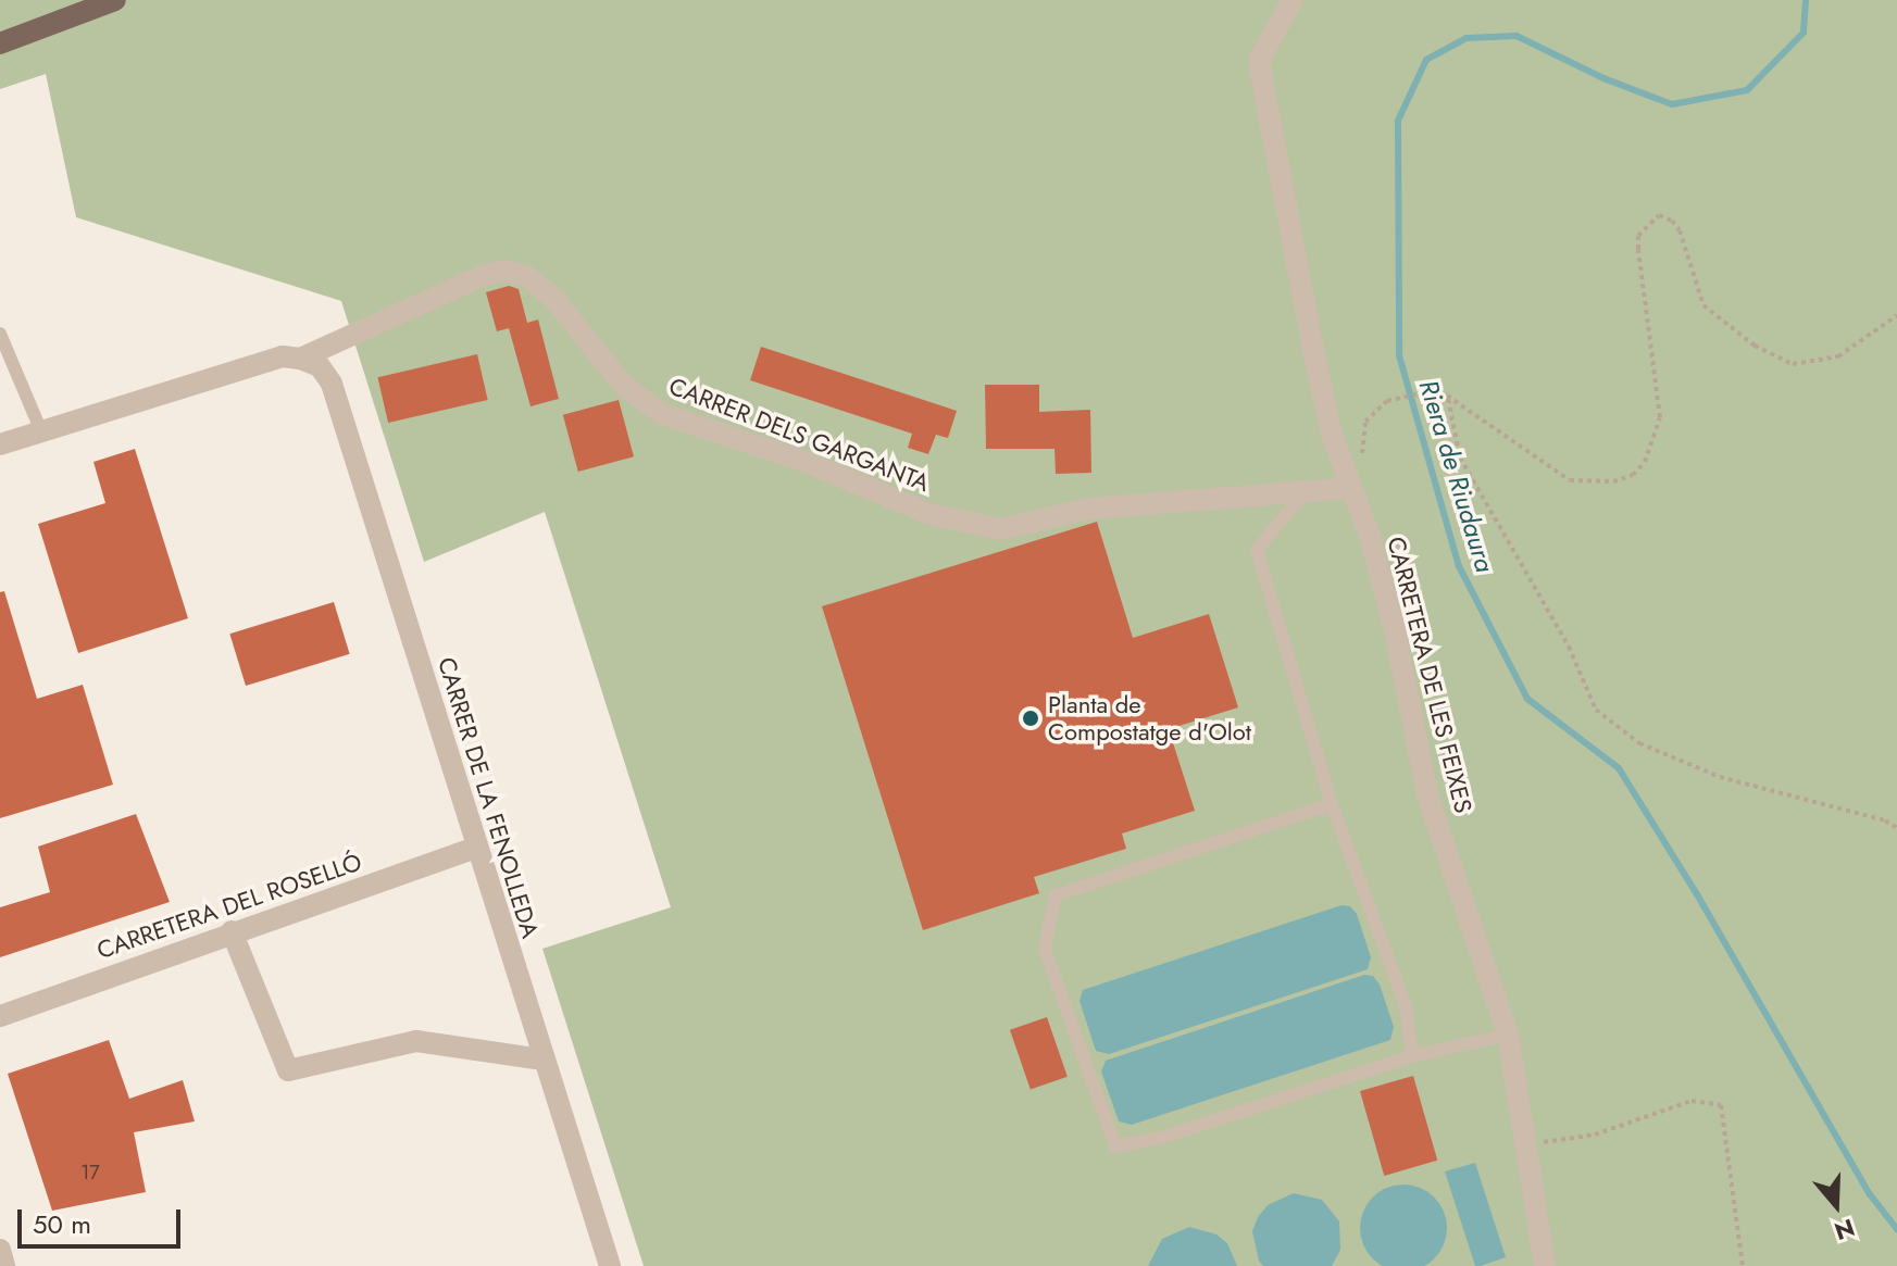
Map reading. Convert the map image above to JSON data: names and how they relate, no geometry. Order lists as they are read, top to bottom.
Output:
{
  "streets": {
    "street": [
      "CARRER DELS GARGANTA",
      "CARRETERA DE LES FEIXES",
      "CARRER DE LA FENOLLEDA",
      "CARRETERA DEL ROSELLÓ"
    ]
  },
  "crossings": [
    ["CARRER DELS GARGANTA", "CARRETERA DE LES FEIXES"],
    ["CARRER DELS GARGANTA", "CARRER DE LA FENOLLEDA"],
    ["CARRER DE LA FENOLLEDA", "CARRETERA DEL ROSELLÓ"]
  ],
  "water": ["Riera de Riudaura"],
  "places": ["Planta de Compostatge d'Olot"],
  "house_numbers": ["17"],
  "scale_bar": "50 m",
  "north": "bottom"
}
